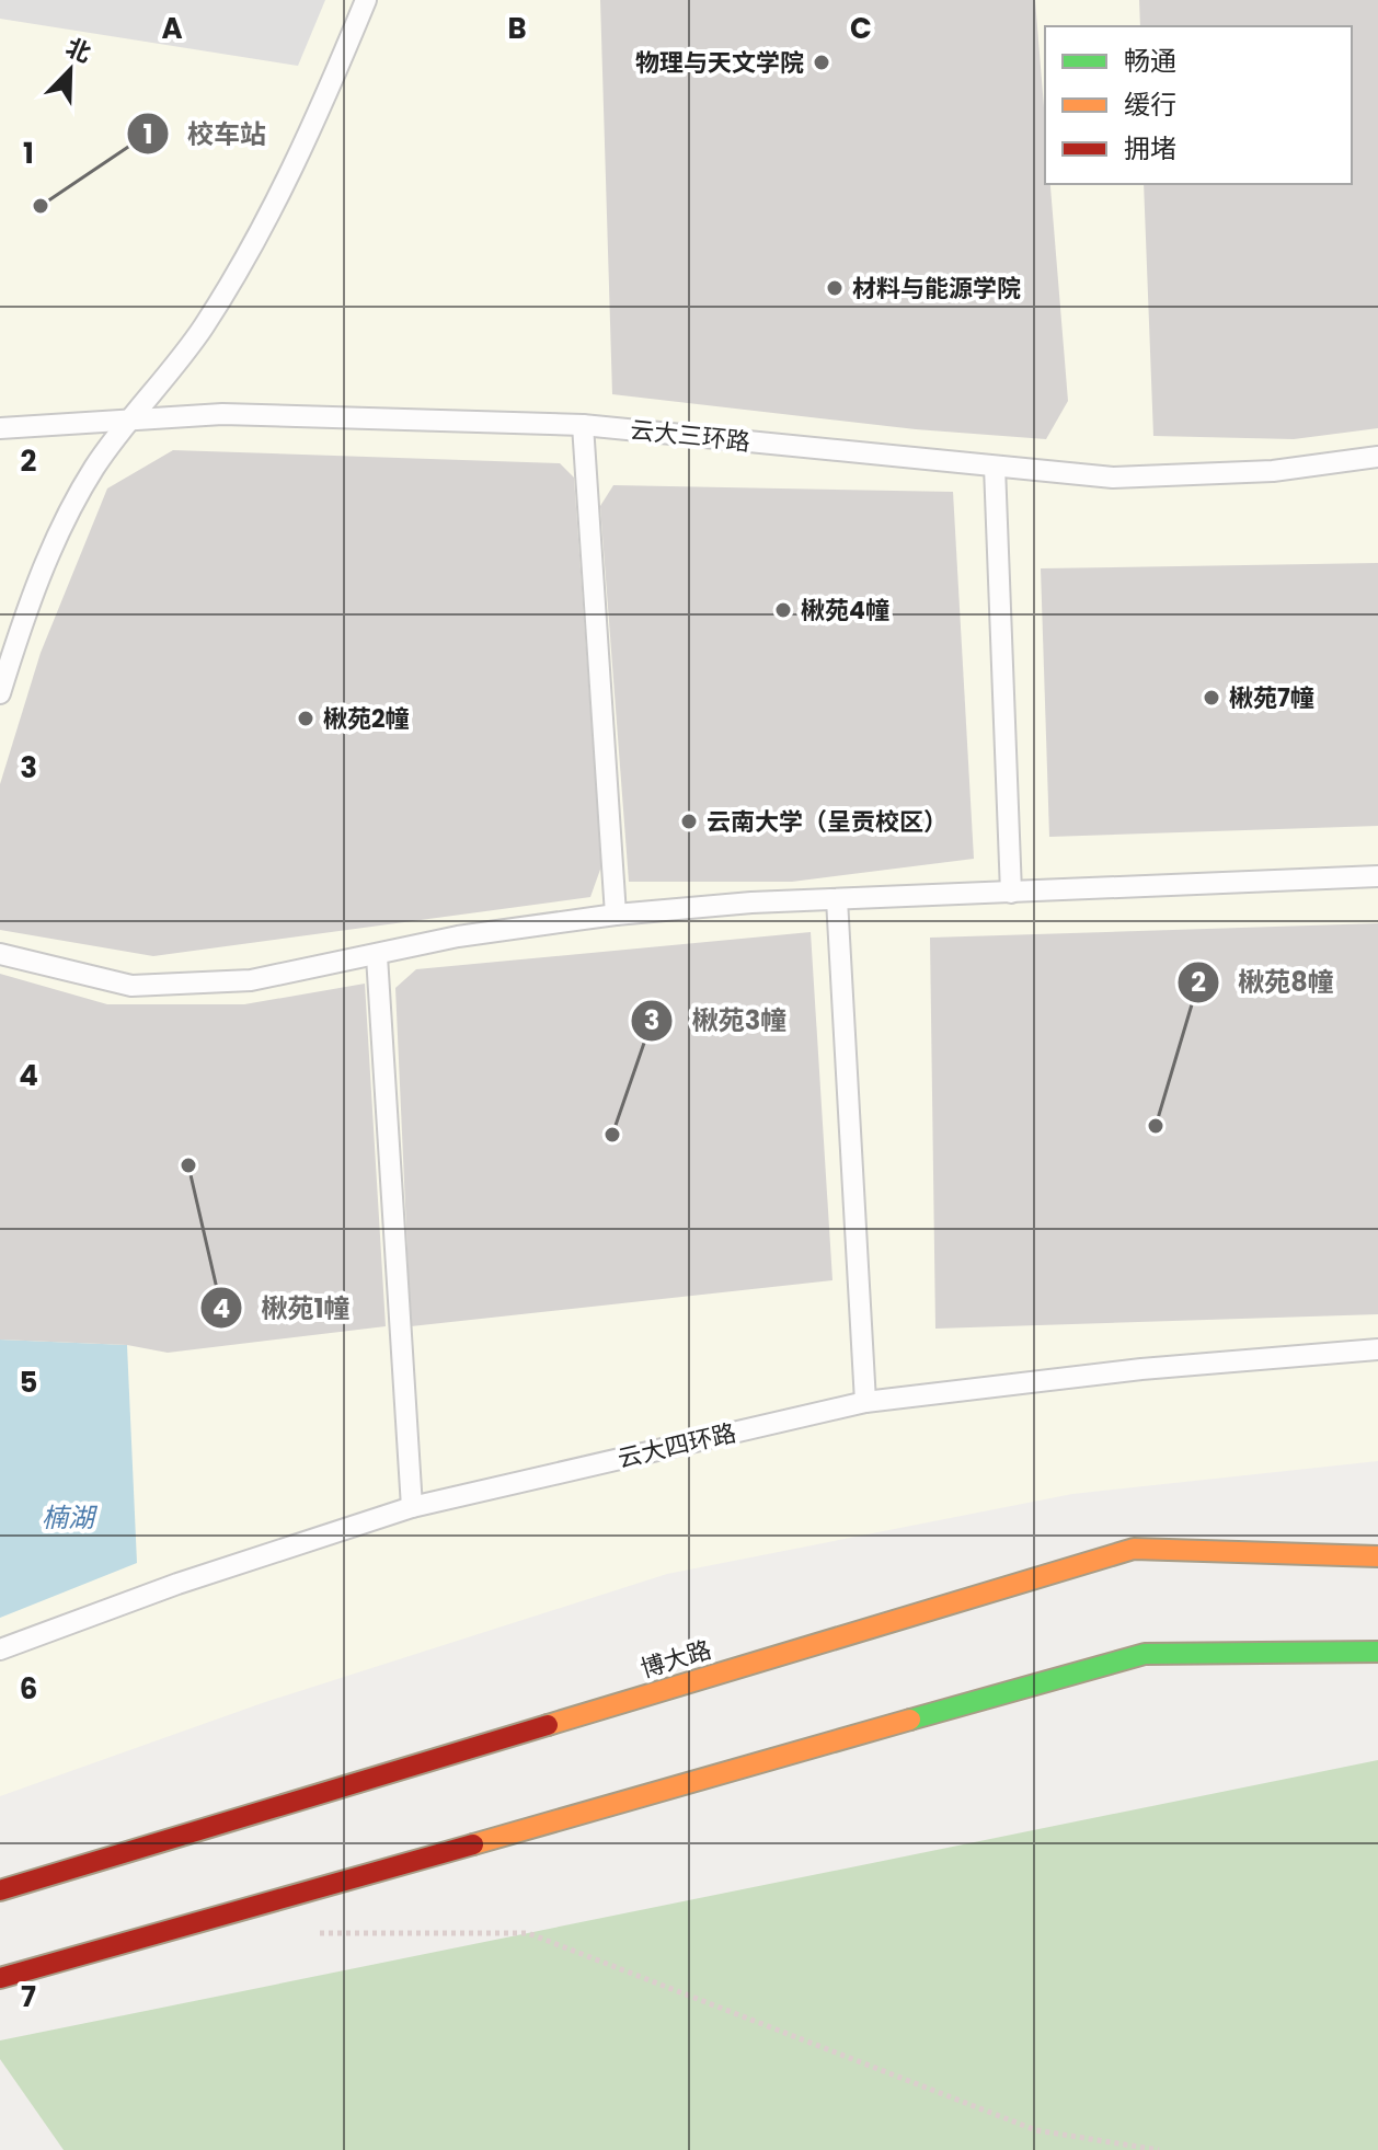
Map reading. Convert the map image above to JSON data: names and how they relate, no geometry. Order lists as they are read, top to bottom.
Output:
{
  "streets": {
    "main road": ["博大路"],
    "lane": ["云大三环路", "云大四环路"]
  },
  "water": ["楠湖"],
  "places": [
    "物理与天文学院",
    "校车站",
    "材料与能源学院",
    "楸苑4幢",
    "楸苑7幢",
    "楸苑2幢",
    "云南大学（呈贡校区）",
    "楸苑8幢",
    "楸苑3幢",
    "楸苑1幢"
  ],
  "legend": ["畅通", "缓行", "拥堵"],
  "north": "top right",
  "grid": {
    "columns": ["A", "B", "C"],
    "rows": [
      "1",
      "2",
      "3",
      "4",
      "5",
      "6",
      "7"
    ]
  }
}
